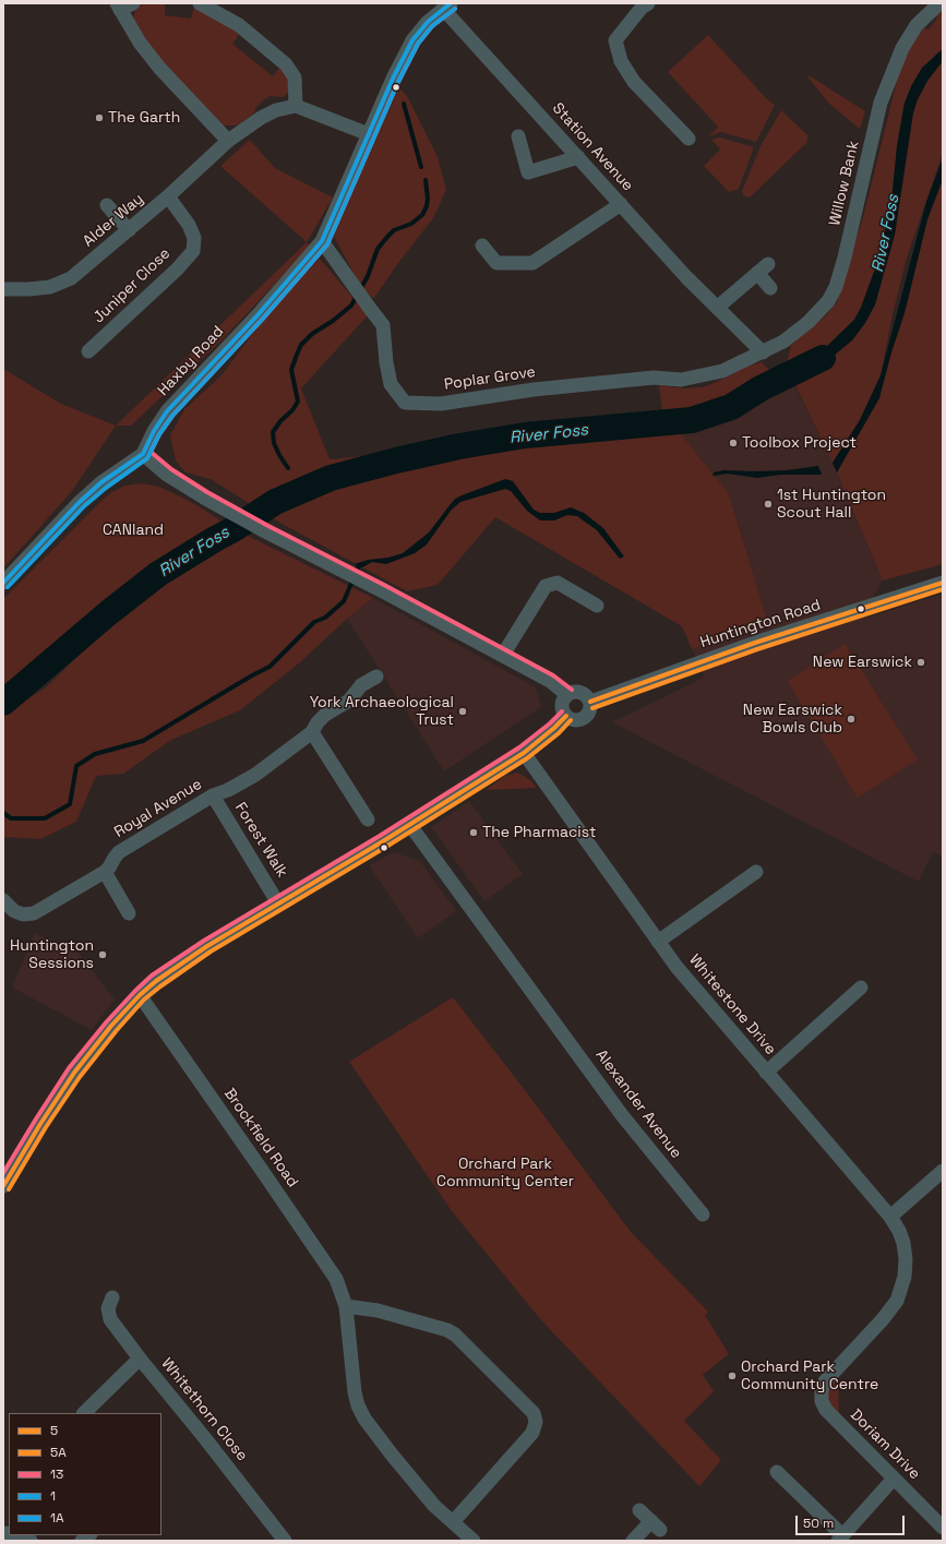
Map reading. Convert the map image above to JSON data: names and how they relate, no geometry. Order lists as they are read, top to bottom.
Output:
{
  "streets": {
    "street": [
      "Station Avenue",
      "Willow Bank",
      "Alder Way",
      "Juniper Close",
      "Haxby Road",
      "Poplar Grove",
      "Huntington Road",
      "Royal Avenue",
      "Forest Walk",
      "Whitestone Drive",
      "Alexander Avenue",
      "Brockfield Road",
      "Whitethorn Close",
      "Doriam Drive"
    ]
  },
  "crossings": [
    ["Station Avenue", "Willow Bank"],
    ["Station Avenue", "Haxby Road"],
    ["Station Avenue", "Poplar Grove"],
    ["Willow Bank", "Poplar Grove"],
    ["Alder Way", "Juniper Close"],
    ["Haxby Road", "Poplar Grove"],
    ["Royal Avenue", "Forest Walk"],
    ["Whitestone Drive", "Doriam Drive"]
  ],
  "water": ["River Foss"],
  "parks": ["CANland", "Orchard Park Community Center"],
  "places": [
    "The Garth",
    "Toolbox Project",
    "1st Huntington Scout Hall",
    "New Earswick",
    "York Archaeological Trust",
    "New Earswick Bowls Club",
    "The Pharmacist",
    "Huntington Sessions",
    "Orchard Park Community Centre"
  ],
  "lines": [
    "transit line 1",
    "transit line 13",
    "transit line 1A",
    "transit line 5",
    "transit line 5A"
  ],
  "legend": [
    "5",
    "5A",
    "13",
    "1",
    "1A"
  ],
  "scale_bar": "50 m"
}
